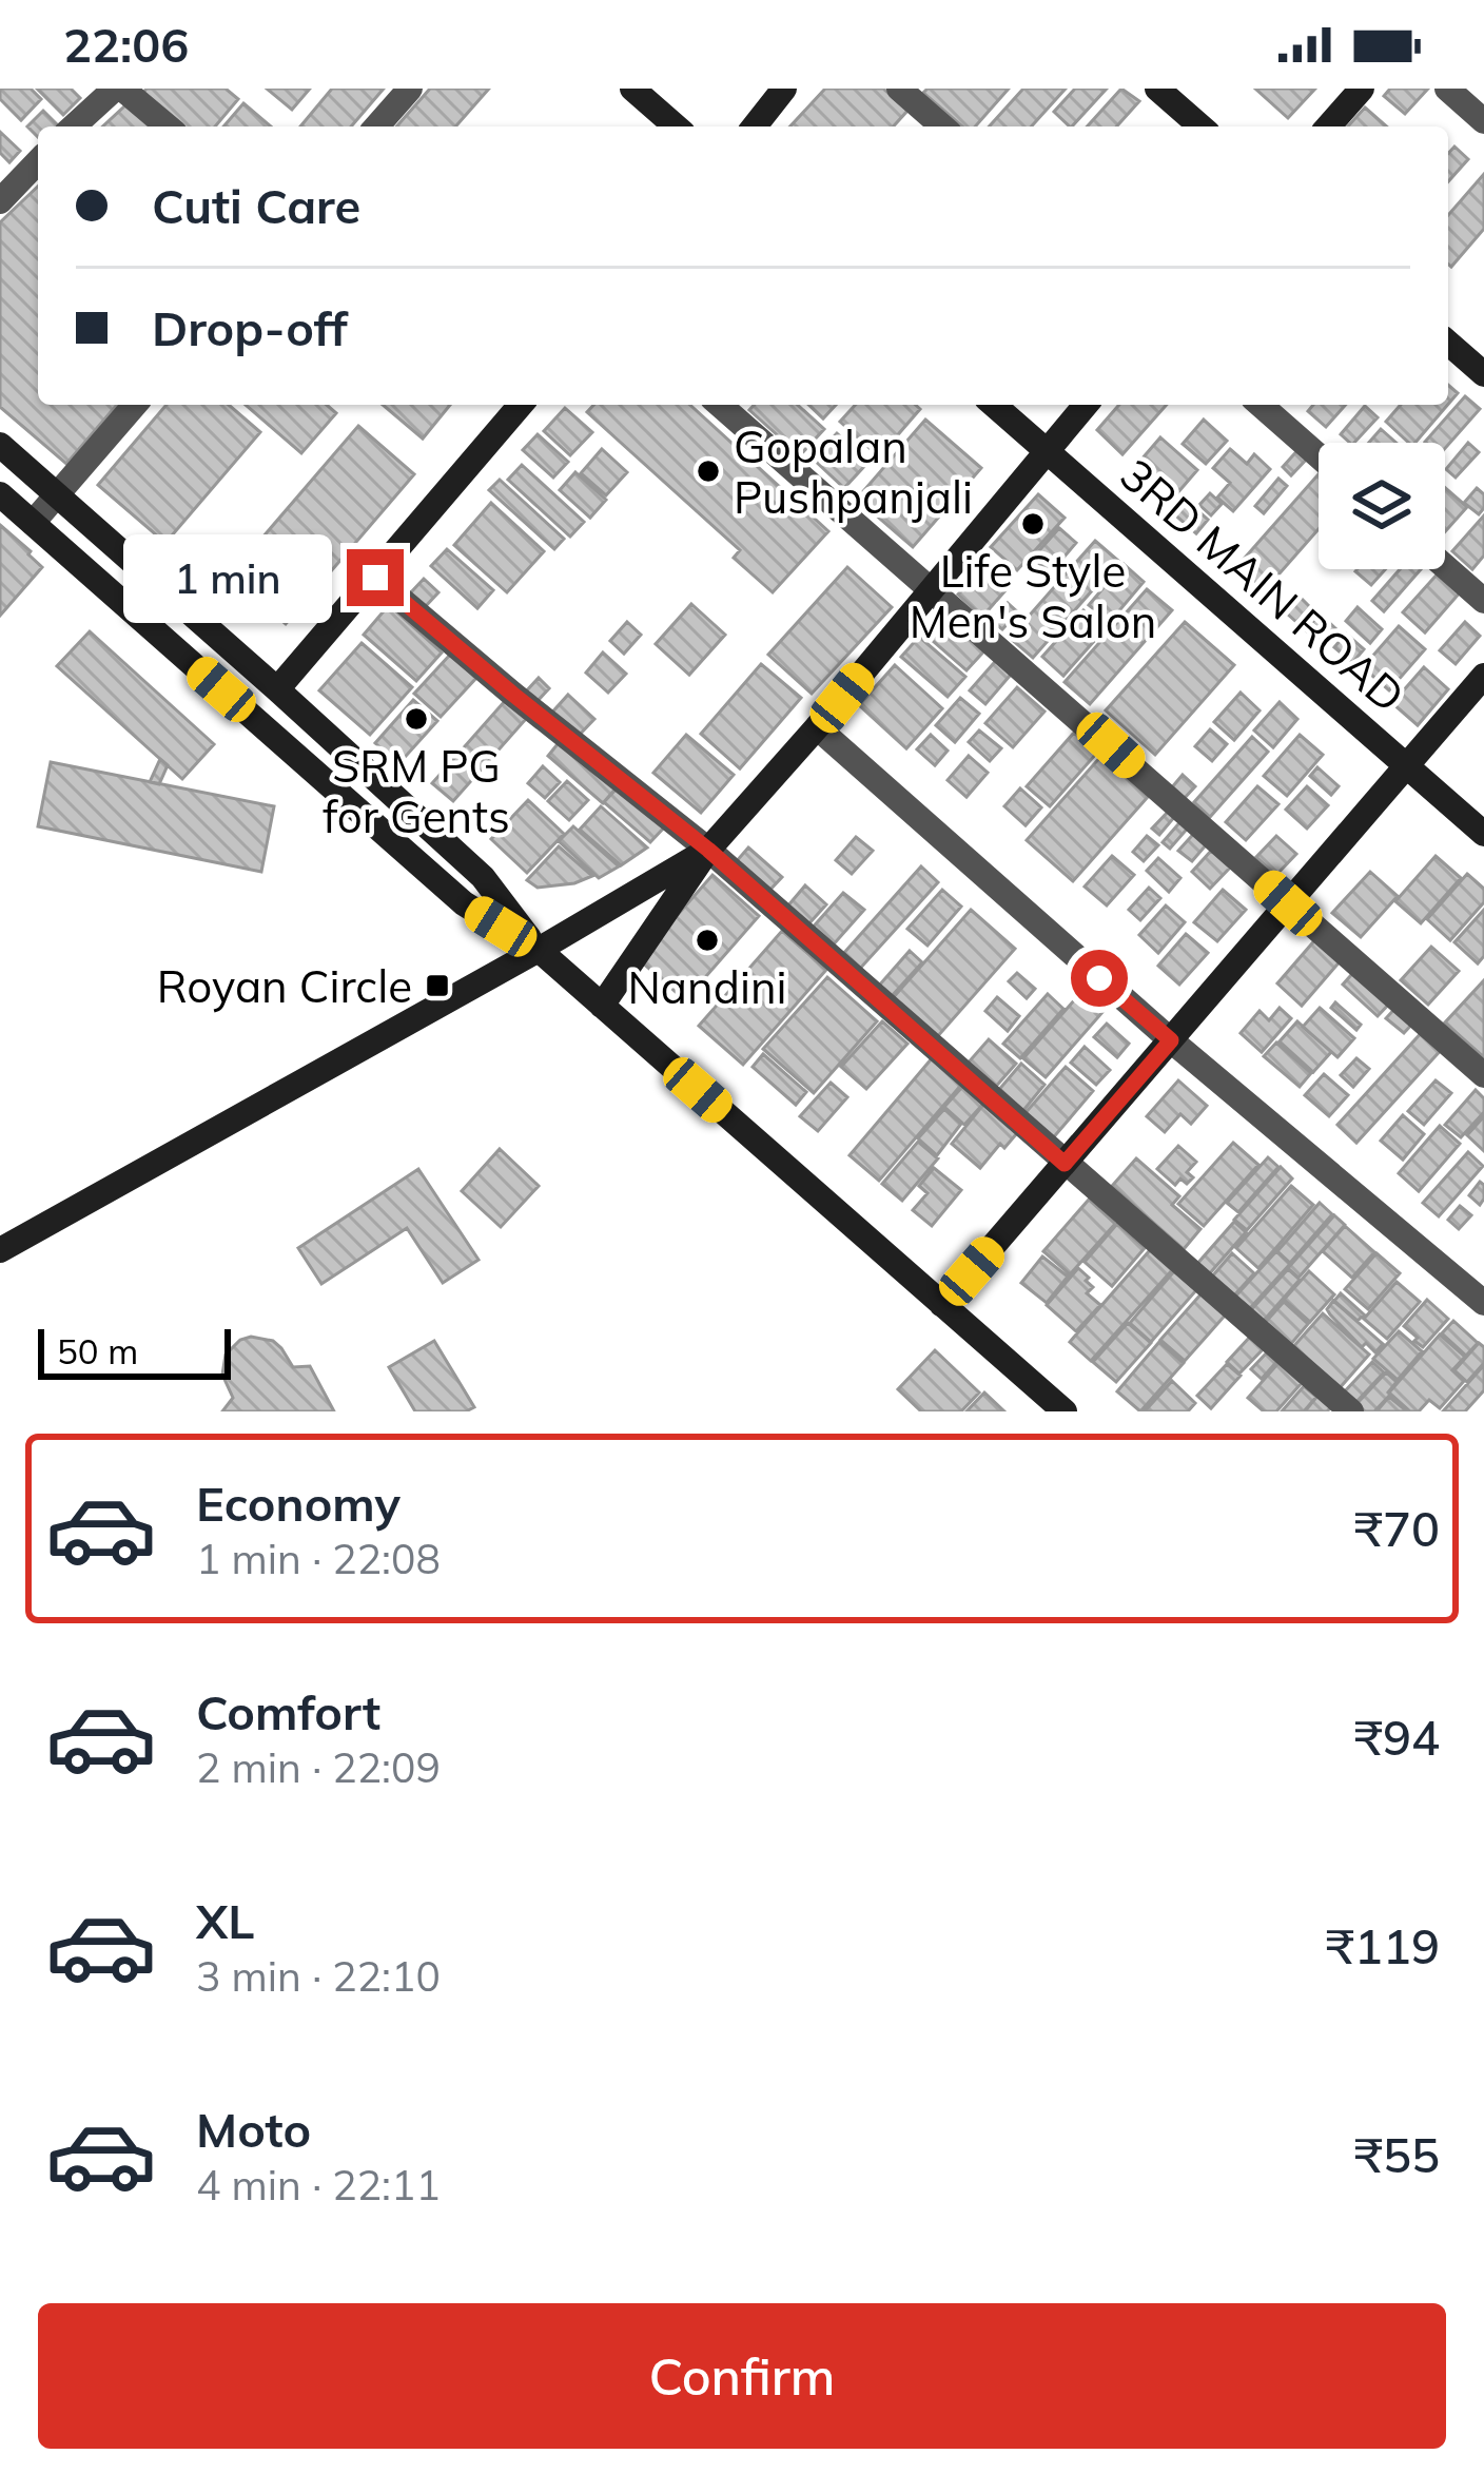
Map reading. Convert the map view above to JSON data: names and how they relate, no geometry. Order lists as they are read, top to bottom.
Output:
{
  "streets": {
    "main road": ["3RD MAIN ROAD"]
  },
  "places": {
    "other": [
      "Gopalan Pushpanjali",
      "Life Style Men's Salon",
      "SRM PG for Gents",
      "Nandini"
    ],
    "transit": ["Royan Circle"]
  },
  "scale_bar": "50 m",
  "page": {
    "status": "22:06",
    "banner": ["Cuti Care", "Drop-off"],
    "bubble": "1 min",
    "scale": "50 m",
    "list": [
      {
        "name": "Economy",
        "note": "1 min · 22:08",
        "value": "₹70"
      },
      {
        "name": "Comfort",
        "note": "2 min · 22:09",
        "value": "₹94"
      },
      {
        "name": "XL",
        "note": "3 min · 22:10",
        "value": "₹119"
      },
      {
        "name": "Moto",
        "note": "4 min · 22:11",
        "value": "₹55"
      }
    ],
    "buttons": "Confirm"
  }
}
